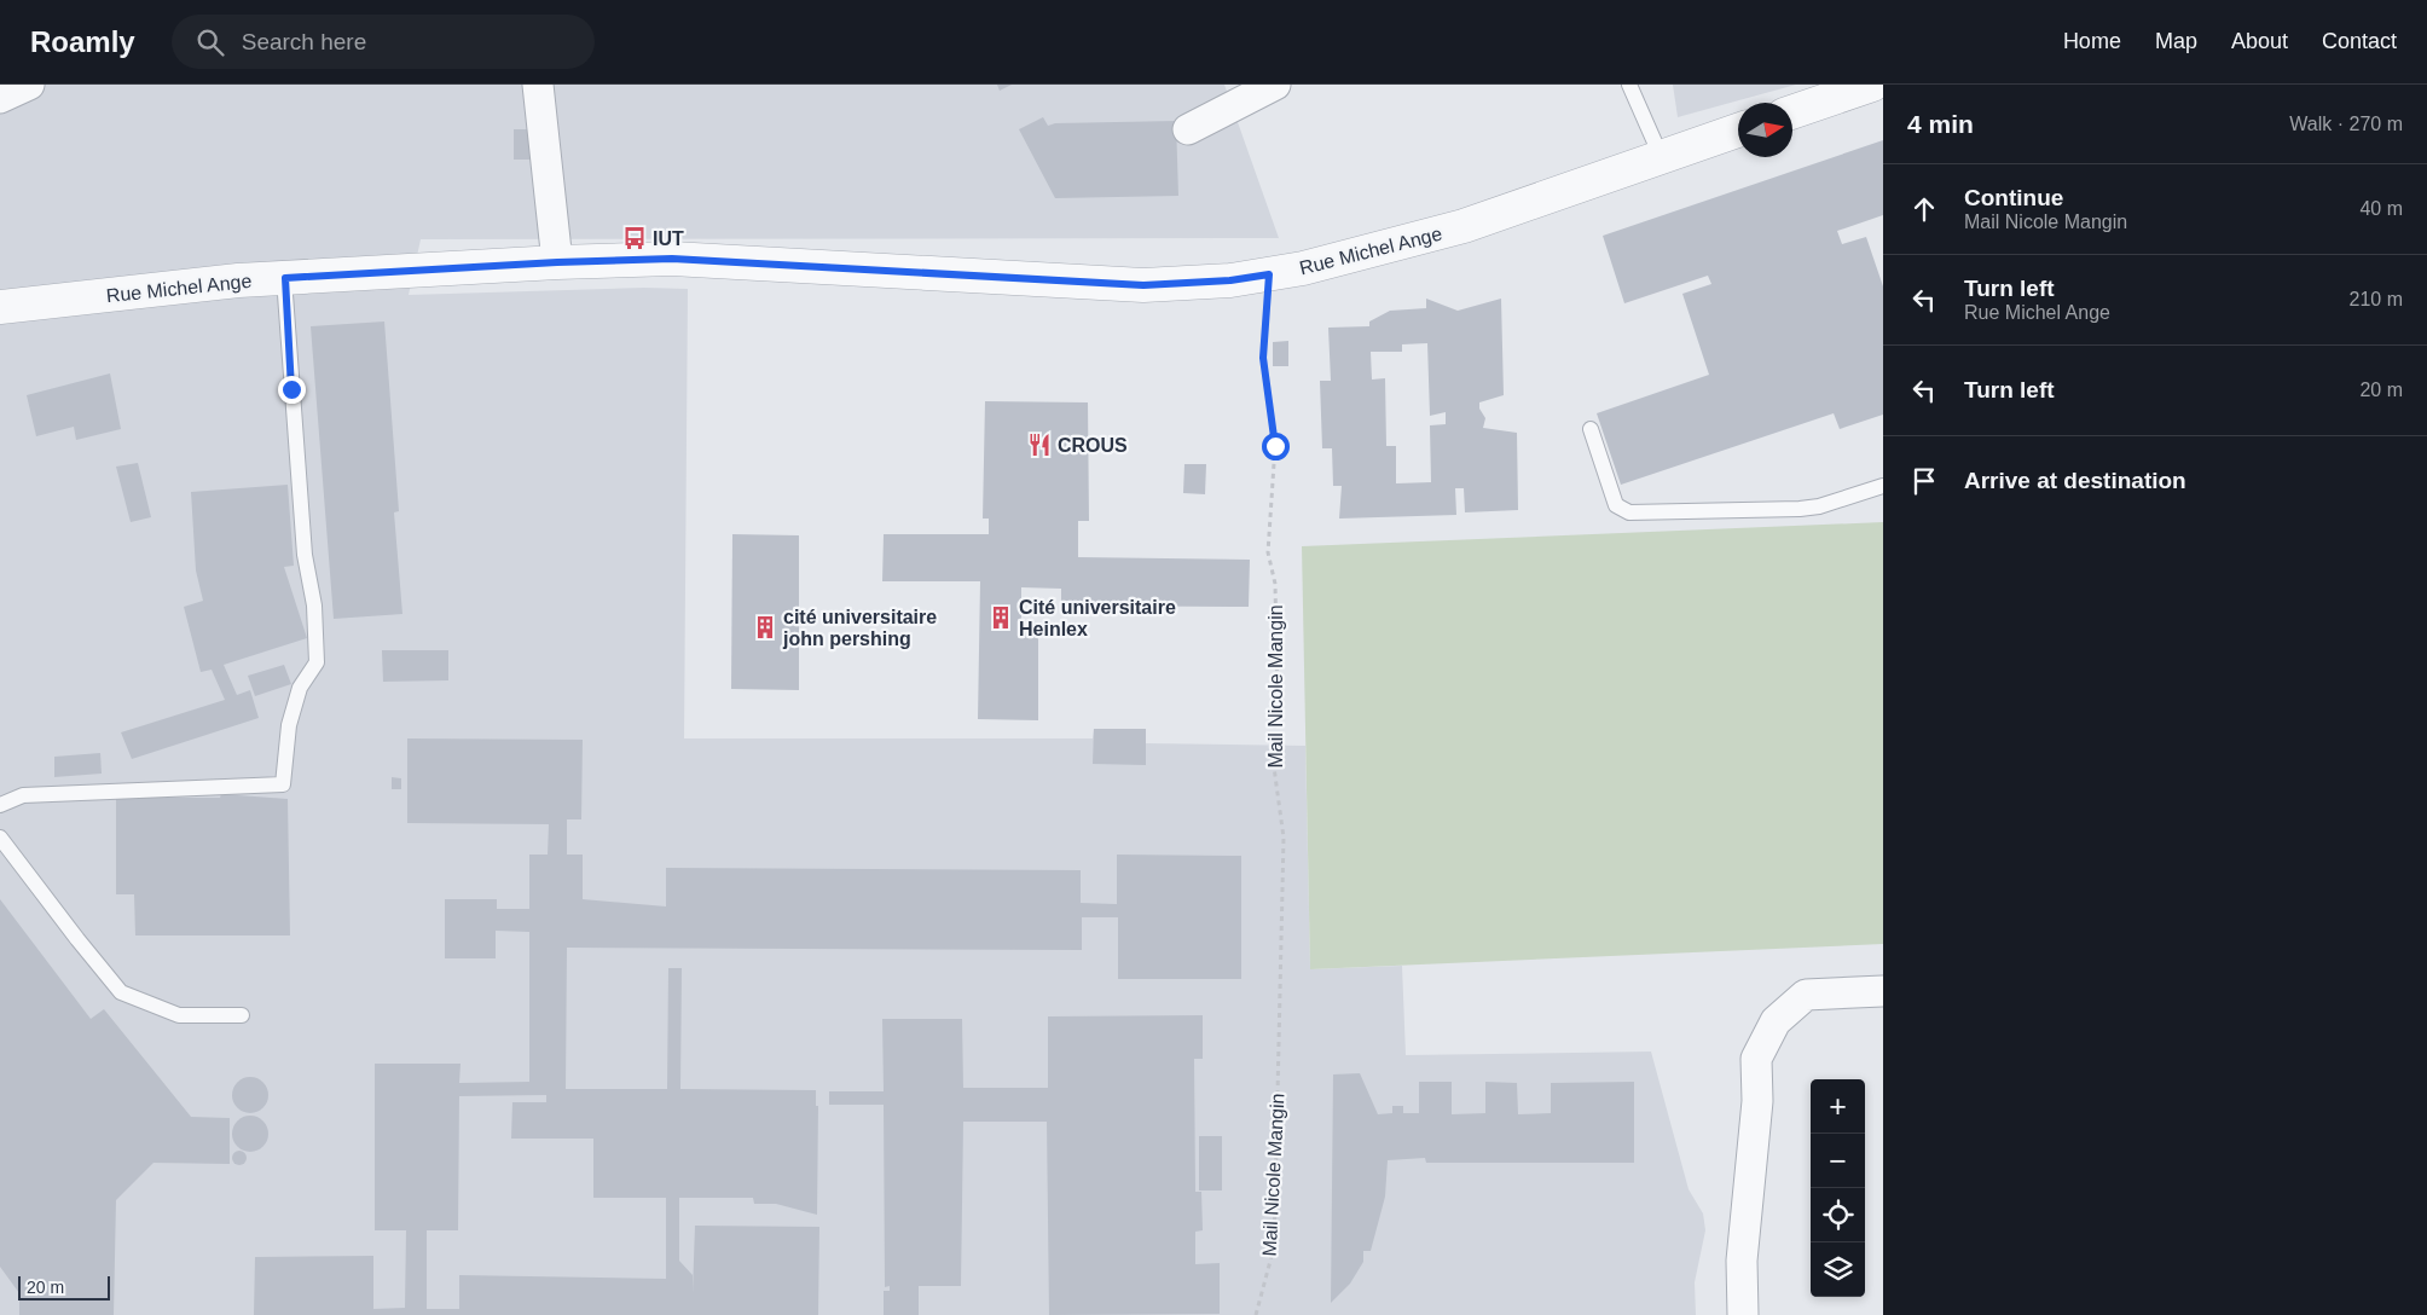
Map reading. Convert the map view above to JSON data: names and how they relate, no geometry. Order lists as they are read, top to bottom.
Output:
{
  "streets": {
    "street": ["Rue Michel Ange"],
    "path": ["Mail Nicole Mangin"]
  },
  "crossings": [
    ["Rue Michel Ange", "Mail Nicole Mangin"]
  ],
  "places": {
    "bus stop": ["IUT"],
    "restaurant": ["CROUS"],
    "building": ["Cité universitaire Heinlex", "cité universitaire john pershing"]
  },
  "scale_bar": "20 m",
  "north": "right",
  "page": {
    "header": "Roamly",
    "search": "Search here",
    "nav": [
      "Home",
      "Map",
      "About",
      "Contact"
    ],
    "heading": ["4 min", "Walk · 270 m"],
    "list": [
      ["Continue", "Mail Nicole Mangin", "40 m"],
      ["Turn left", "Rue Michel Ange", "210 m"],
      ["Turn left", "20 m"],
      "Arrive at destination"
    ],
    "map_buttons": ["+", "−"],
    "scale": "20 m"
  }
}
